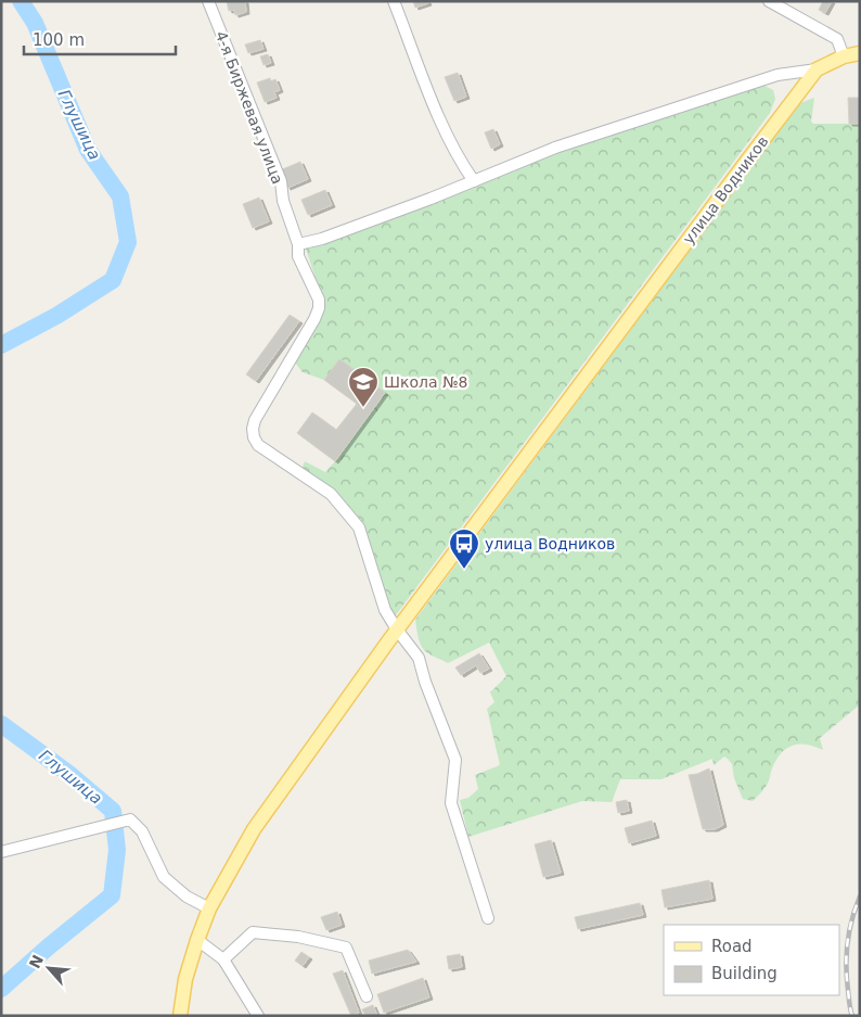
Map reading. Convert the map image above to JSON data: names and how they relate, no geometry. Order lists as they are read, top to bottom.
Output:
{
  "streets": {
    "main road": ["улица Водников"],
    "street": ["4-я Биржевая улица"]
  },
  "crossings": [
    ["4-я Биржевая улица", "улица Водников"]
  ],
  "water": ["Глушица"],
  "places": {
    "school or university": ["Школа №8"],
    "bus stop": ["улица Водников"]
  },
  "legend": ["Road", "Building"],
  "scale_bar": "100 m",
  "north": "top left"
}
